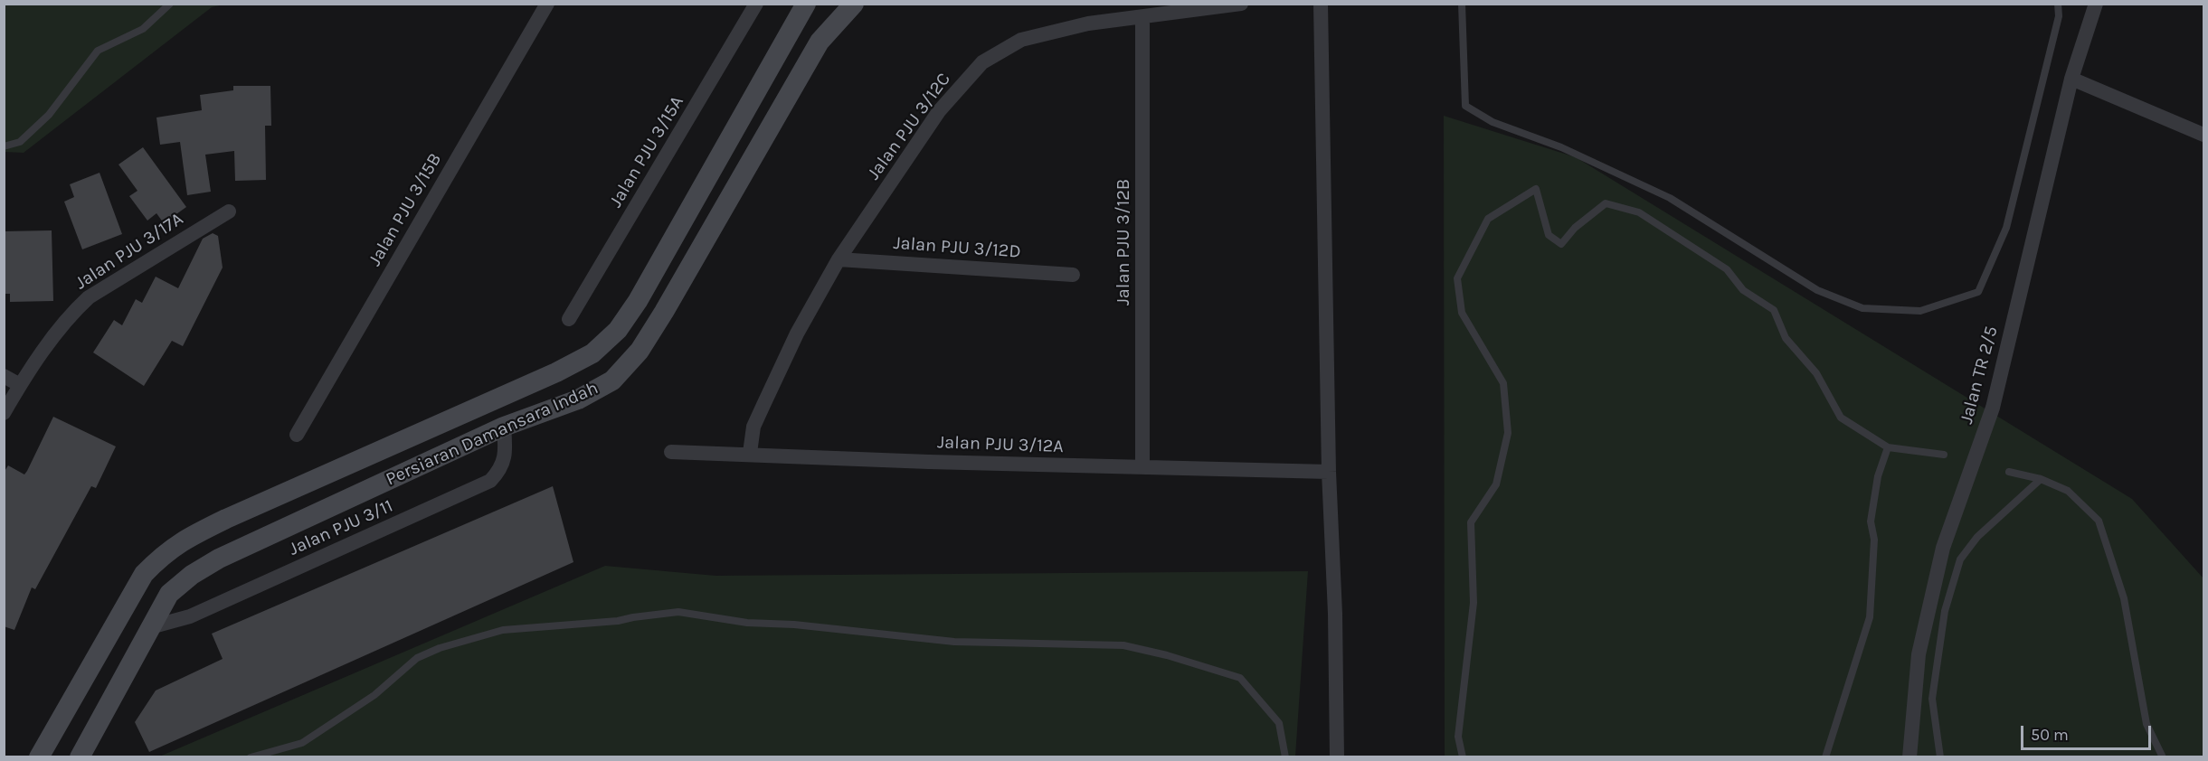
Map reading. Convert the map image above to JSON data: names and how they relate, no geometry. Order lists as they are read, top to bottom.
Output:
{
  "streets": {
    "main road": ["Persiaran Damansara Indah"],
    "street": [
      "Jalan PJU 3/12C",
      "Jalan PJU 3/15A",
      "Jalan PJU 3/15B",
      "Jalan PJU 3/12B",
      "Jalan PJU 3/12D",
      "Jalan PJU 3/17A",
      "Jalan TR 2/5",
      "Jalan PJU 3/12A",
      "Jalan PJU 3/11"
    ]
  },
  "crossings": [
    ["Jalan PJU 3/12C", "Jalan PJU 3/12B"],
    ["Jalan PJU 3/12C", "Jalan PJU 3/12D"],
    ["Jalan PJU 3/12C", "Jalan PJU 3/12A"],
    ["Jalan PJU 3/12B", "Jalan PJU 3/12A"],
    ["Persiaran Damansara Indah", "Jalan PJU 3/11"]
  ],
  "scale_bar": "50 m"
}
